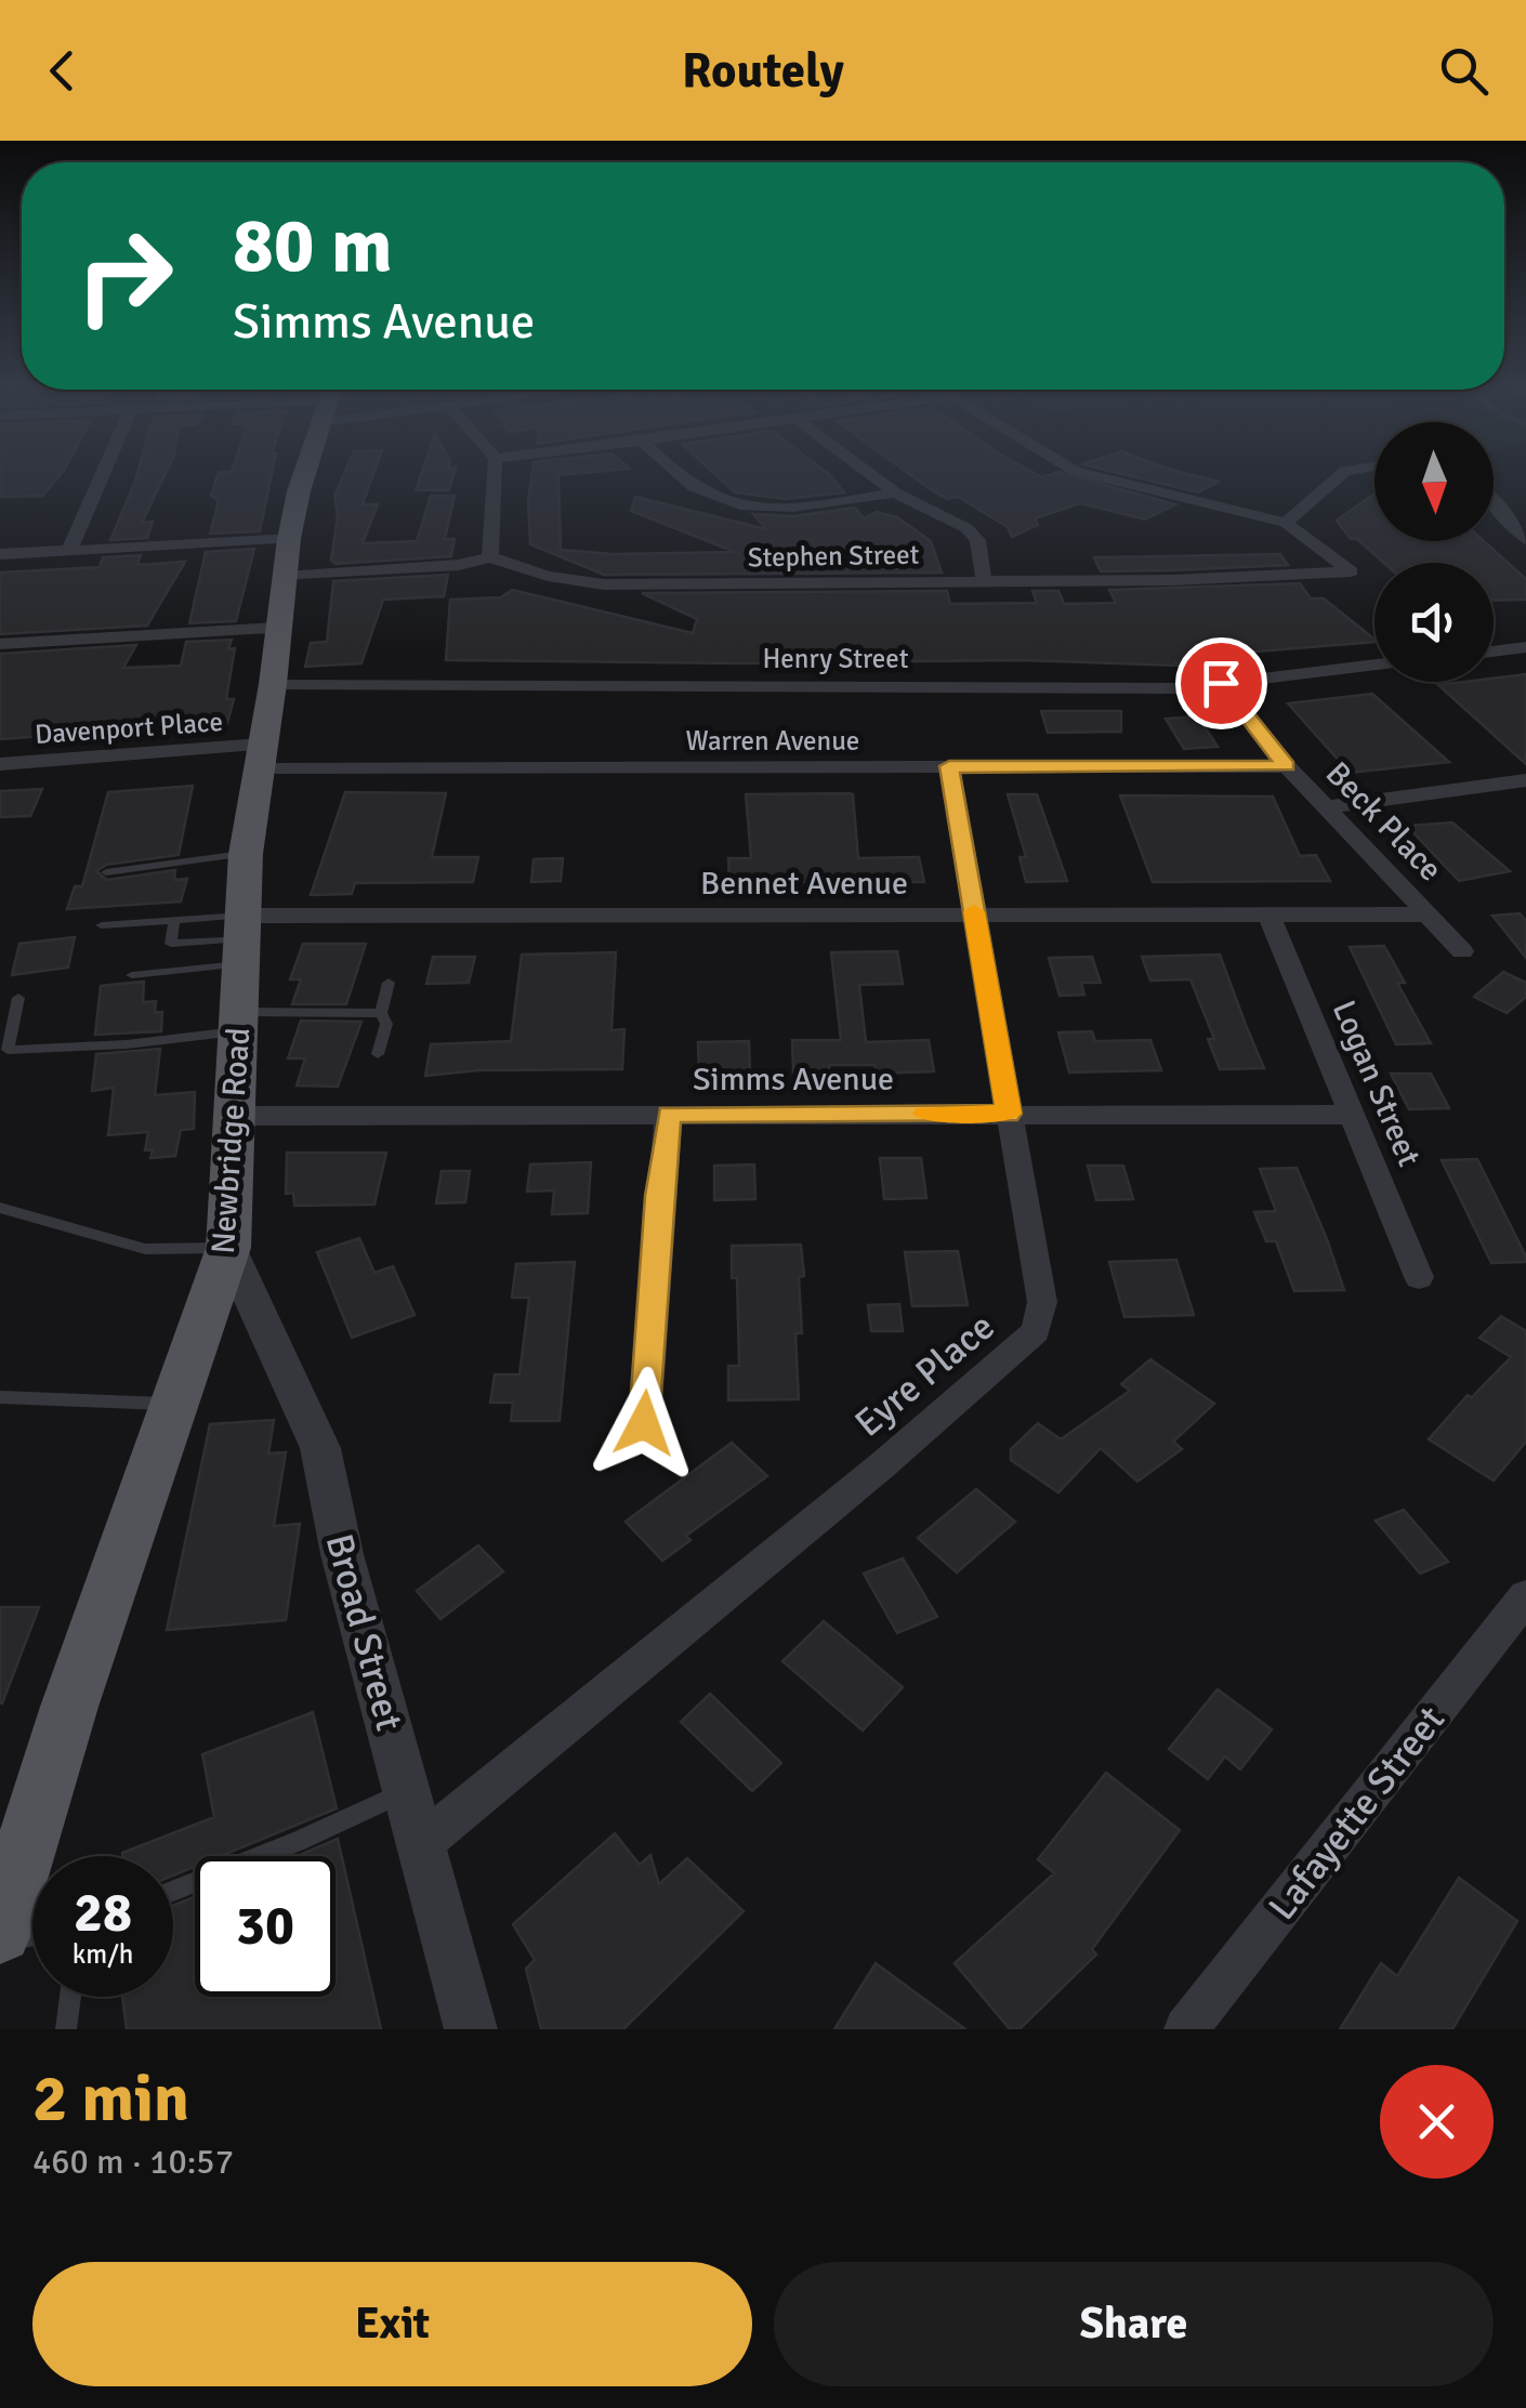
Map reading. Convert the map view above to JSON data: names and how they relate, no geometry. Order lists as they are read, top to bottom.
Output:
{
  "streets": {
    "main road": ["Newbridge Road"],
    "street": [
      "Stephen Street",
      "Henry Street",
      "Davenport Place",
      "Warren Avenue",
      "Beck Place",
      "Bennet Avenue",
      "Simms Avenue",
      "Logan Street",
      "Eyre Place",
      "Broad Street",
      "Lafayette Street"
    ]
  },
  "crossings": [
    ["Henry Street", "Beck Place"],
    ["Henry Street", "Newbridge Road"],
    ["Davenport Place", "Warren Avenue"],
    ["Davenport Place", "Newbridge Road"],
    ["Warren Avenue", "Beck Place"],
    ["Warren Avenue", "Newbridge Road"],
    ["Warren Avenue", "Eyre Place"],
    ["Beck Place", "Bennet Avenue"],
    ["Bennet Avenue", "Logan Street"],
    ["Bennet Avenue", "Newbridge Road"],
    ["Bennet Avenue", "Eyre Place"],
    ["Simms Avenue", "Logan Street"],
    ["Simms Avenue", "Newbridge Road"],
    ["Simms Avenue", "Eyre Place"],
    ["Newbridge Road", "Broad Street"],
    ["Eyre Place", "Broad Street"]
  ],
  "north": "bottom",
  "page": {
    "header": "Routely",
    "turn": ["80 m", "Simms Avenue"],
    "speed": "28 km/h",
    "limit": "30",
    "heading": ["2 min", "460 m · 10:57"],
    "buttons": ["Exit", "Share"]
  }
}
